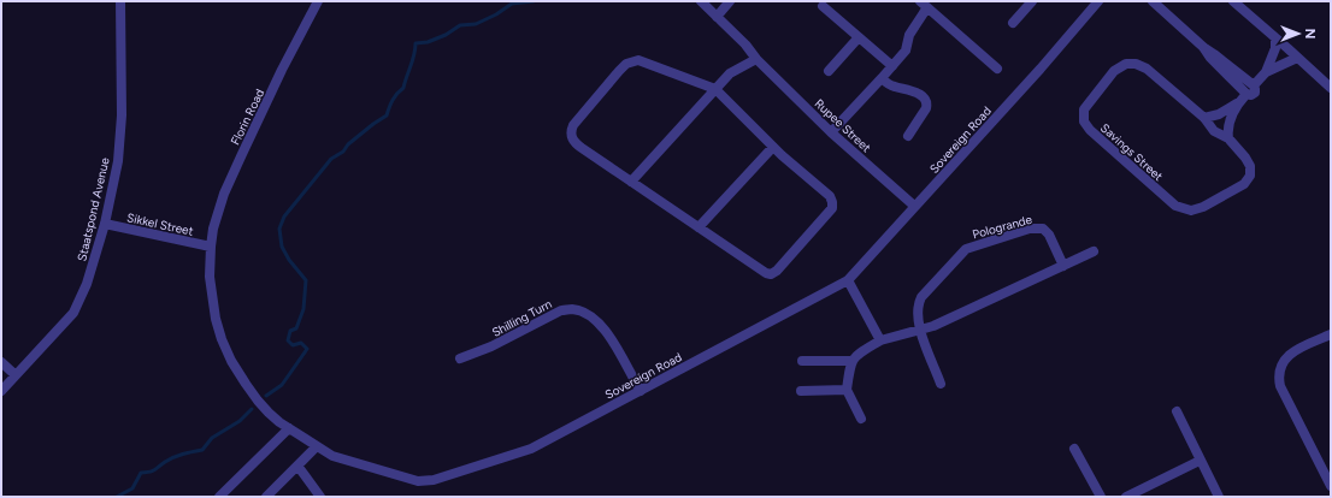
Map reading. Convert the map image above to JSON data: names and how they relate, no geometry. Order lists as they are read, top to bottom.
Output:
{
  "streets": {
    "street": [
      "Florin Road",
      "Rupee Street",
      "Sovereign Road",
      "Savings Street",
      "Staatspond Avenue",
      "Sikkel Street",
      "Pologrande",
      "Shilling Turn"
    ]
  },
  "crossings": [
    ["Florin Road", "Sovereign Road"],
    ["Florin Road", "Sikkel Street"],
    ["Rupee Street", "Sovereign Road"],
    ["Sovereign Road", "Sikkel Street"],
    ["Sovereign Road", "Shilling Turn"],
    ["Staatspond Avenue", "Sikkel Street"]
  ],
  "north": "right"
}
